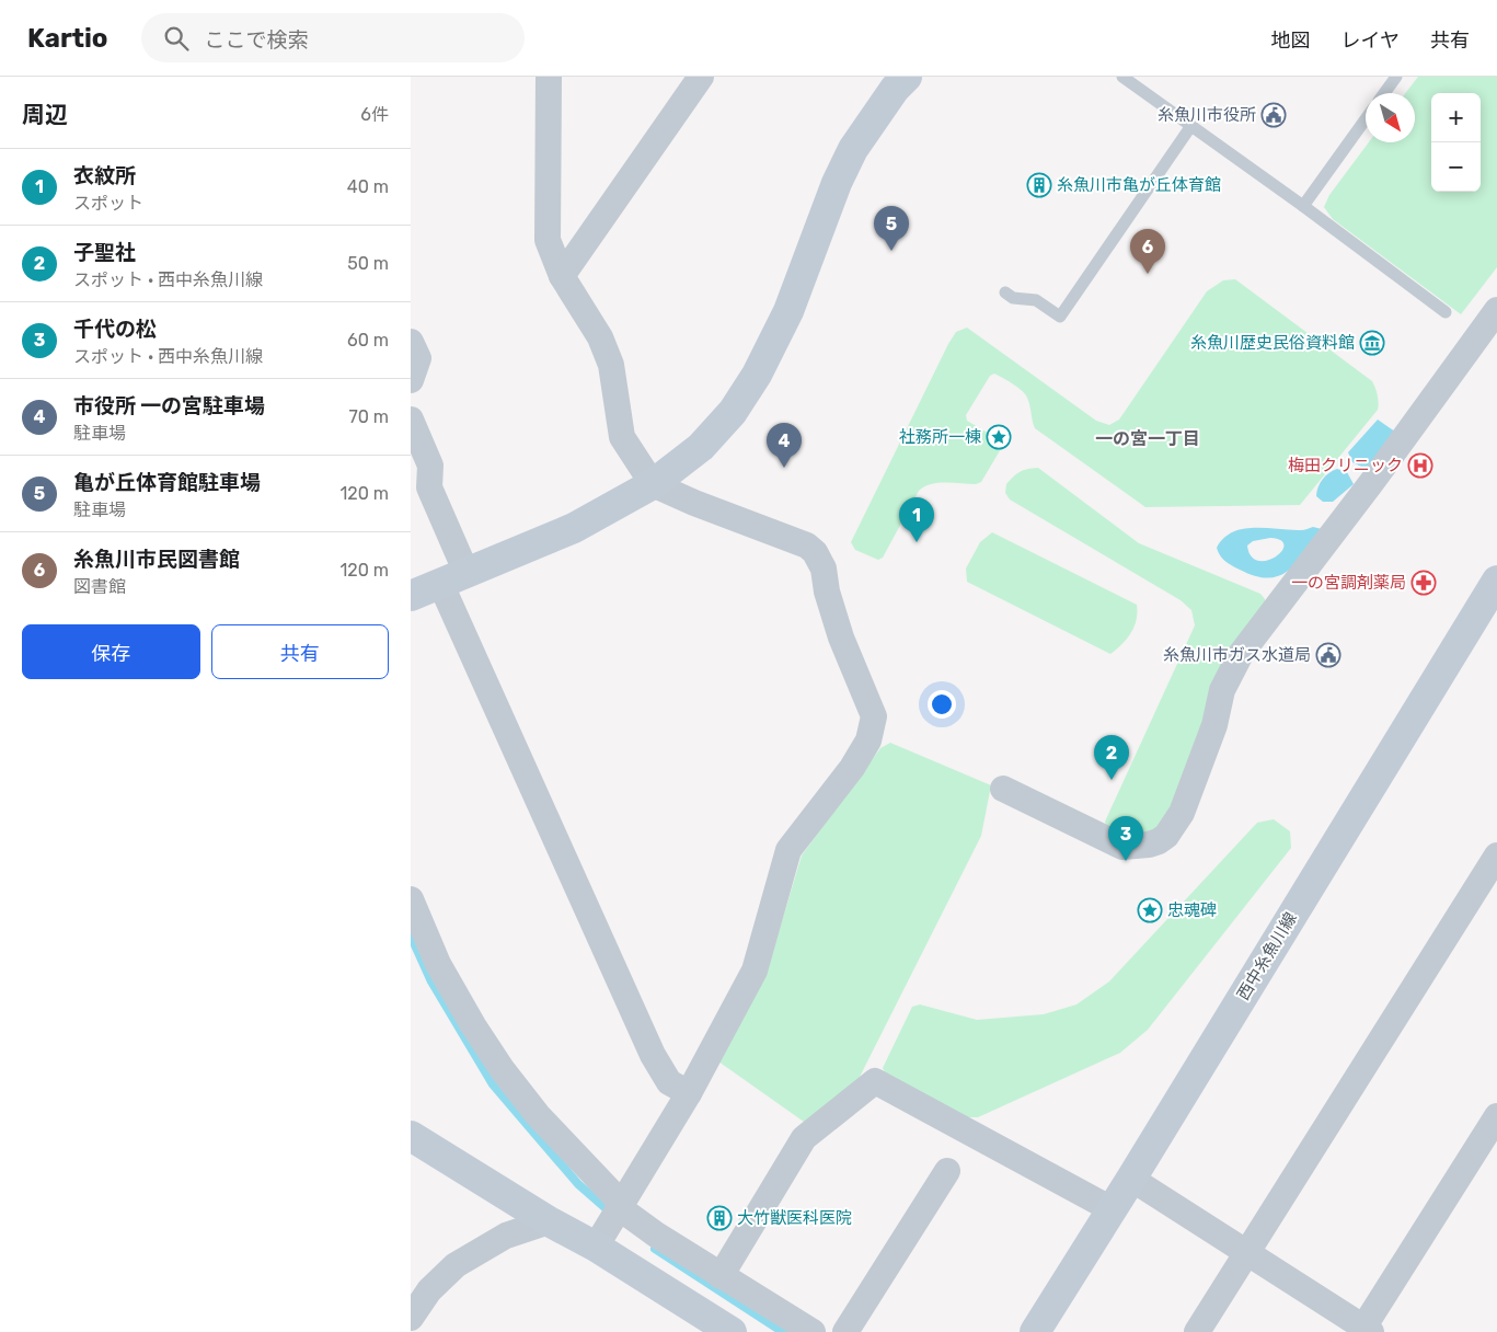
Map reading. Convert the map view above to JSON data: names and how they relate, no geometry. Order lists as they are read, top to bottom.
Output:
{
  "streets": {
    "street": ["西中糸魚川線"]
  },
  "districts": ["一の宮一丁目"],
  "places": {
    "public building": ["糸魚川市役所", "糸魚川市ガス水道局"],
    "building": ["糸魚川市亀が丘体育館", "大竹獣医科医院"],
    "museum": ["糸魚川歴史民俗資料館"],
    "place": ["社務所一棟", "忠魂碑"],
    "hospital": ["梅田クリニック"],
    "pharmacy": ["一の宮調剤薬局"]
  },
  "north": "bottom right",
  "page": {
    "header": "Kartio",
    "search": "ここで検索",
    "nav": ["地図", "レイヤ", "共有"],
    "heading": ["周辺", "6件"],
    "map_buttons": ["+", "−"],
    "list": [
      {
        "mark": "1",
        "name": "衣紋所",
        "note": "スポット",
        "value": "40 m"
      },
      {
        "mark": "2",
        "name": "子聖社",
        "note": "スポット · 西中糸魚川線",
        "value": "50 m"
      },
      {
        "mark": "3",
        "name": "千代の松",
        "note": "スポット · 西中糸魚川線",
        "value": "60 m"
      },
      {
        "mark": "4",
        "name": "市役所 一の宮駐車場",
        "note": "駐車場",
        "value": "70 m"
      },
      {
        "mark": "5",
        "name": "亀が丘体育館駐車場",
        "note": "駐車場",
        "value": "120 m"
      },
      {
        "mark": "6",
        "name": "糸魚川市民図書館",
        "note": "図書館",
        "value": "120 m"
      }
    ],
    "pins": [
      "5",
      "6",
      "4",
      "1",
      "2",
      "3"
    ],
    "buttons": ["保存", "共有"]
  }
}
